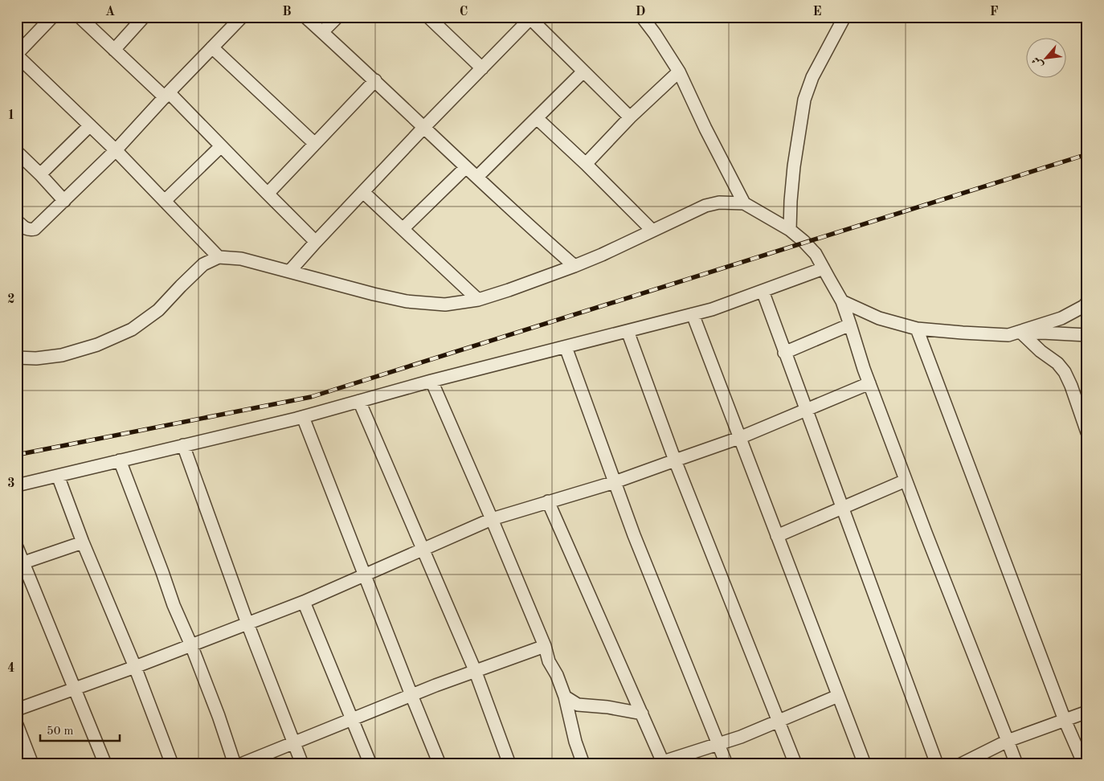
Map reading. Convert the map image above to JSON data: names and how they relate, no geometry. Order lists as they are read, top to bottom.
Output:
{
  "scale_bar": "50 m",
  "north": "bottom left",
  "grid": {
    "columns": [
      "A",
      "B",
      "C",
      "D",
      "E",
      "F"
    ],
    "rows": [
      "1",
      "2",
      "3",
      "4"
    ]
  }
}
